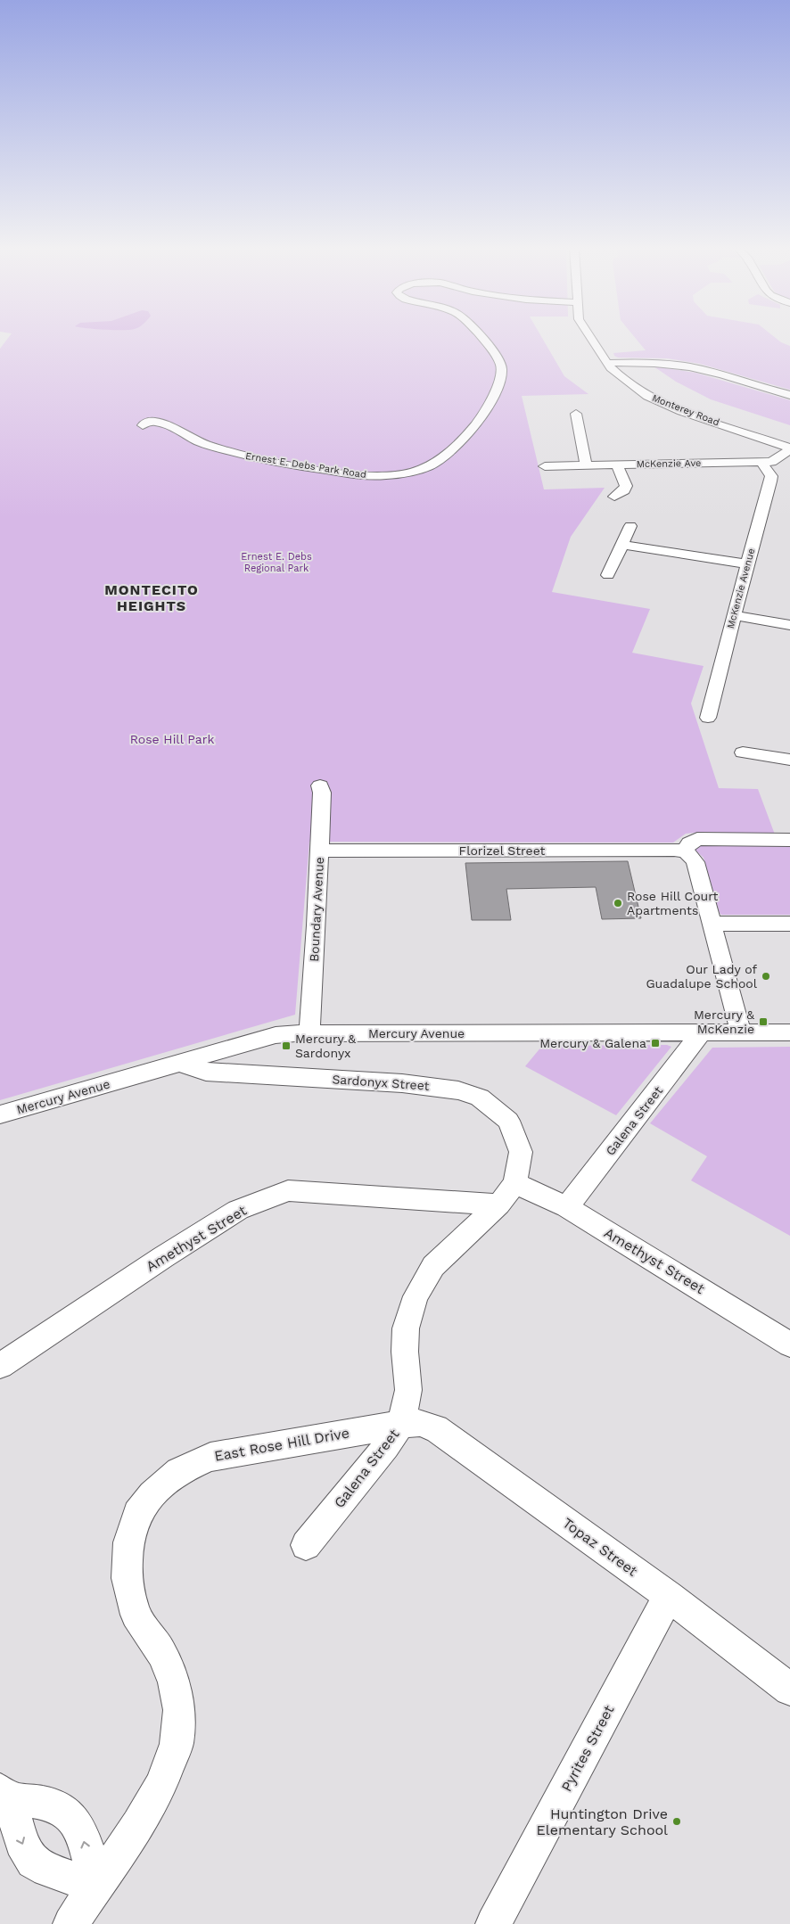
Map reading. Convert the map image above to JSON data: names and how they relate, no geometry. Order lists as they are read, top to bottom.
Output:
{
  "streets": {
    "street": [
      "Monterey Road",
      "McKenzie Ave",
      "Ernest E. Debs Park Road",
      "McKenzie Avenue",
      "Florizel Street",
      "Boundary Avenue",
      "Mercury Avenue",
      "Sardonyx Street",
      "Galena Street",
      "Amethyst Street",
      "East Rose Hill Drive",
      "Topaz Street",
      "Pyrites Street"
    ]
  },
  "crossings": [
    ["Monterey Road", "McKenzie Ave"],
    ["McKenzie Ave", "McKenzie Avenue"],
    ["Florizel Street", "Boundary Avenue"],
    ["Boundary Avenue", "Mercury Avenue"],
    ["Mercury Avenue", "Sardonyx Street"],
    ["Mercury Avenue", "Galena Street"],
    ["Sardonyx Street", "Galena Street"],
    ["Sardonyx Street", "Amethyst Street"],
    ["Galena Street", "Amethyst Street"],
    ["Galena Street", "East Rose Hill Drive"],
    ["Galena Street", "Topaz Street"],
    ["East Rose Hill Drive", "Topaz Street"],
    ["Topaz Street", "Pyrites Street"]
  ],
  "districts": ["MONTECITO HEIGHTS"],
  "parks": ["Ernest E. Debs Regional Park", "Rose Hill Park"],
  "places": {
    "other": ["Rose Hill Court Apartments", "Our Lady of Guadalupe School", "Huntington Drive Elementary School"],
    "transit": ["Mercury & McKenzie", "Mercury & Galena", "Mercury & Sardonyx"]
  }
}
